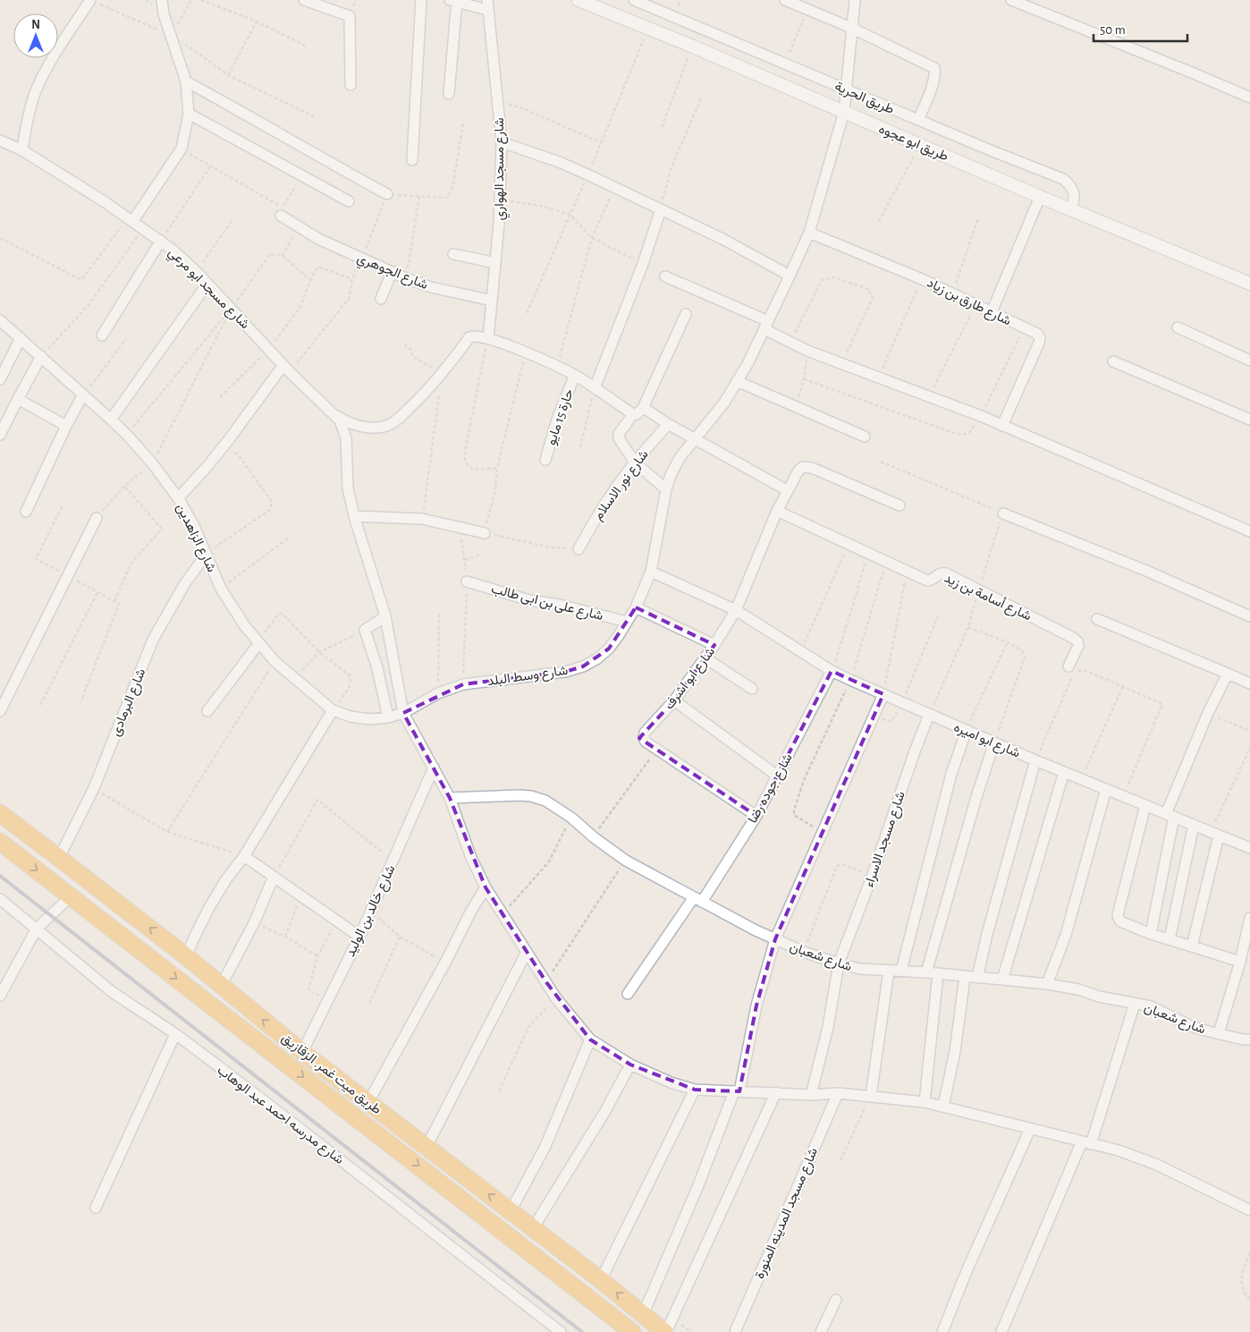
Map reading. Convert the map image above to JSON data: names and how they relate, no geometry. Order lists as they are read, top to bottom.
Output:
{
  "streets": {
    "highway": ["طريق ميت غمر, الزقازيق"],
    "street": [
      "طريق الحرية",
      "طريق ابو عجوه",
      "شارع مسجد الهواري",
      "شارع الجوهري",
      "شارع مسجد ابو مرعي",
      "شارع طارق بن زياد",
      "حارة 15 مايو",
      "شارع نور الاسلام",
      "شارع الزاهدين",
      "شارع أسامة بن زيد",
      "شارع على بن ابى طالب",
      "شارع وسط البلد",
      "شارع ابو اشرف",
      "شارع البرمادى",
      "شارع ابو اميره",
      "شارع جوده رضا",
      "شارع مسجد الاسراء",
      "شارع خالد بن الوليد",
      "شارع شعبان",
      "شارع مدرسه احمد عبد الوهاب",
      "شارع مسجد المدينه المنورة"
    ]
  },
  "crossings": [
    ["طريق الحرية", "طريق ابو عجوه"],
    ["طريق الحرية", "شارع وسط البلد"],
    ["طريق ابو عجوه", "شارع وسط البلد"],
    ["شارع مسجد الهواري", "شارع الجوهري"],
    ["شارع طارق بن زياد", "شارع وسط البلد"],
    ["شارع الزاهدين", "شارع وسط البلد"],
    ["شارع الزاهدين", "شارع البرمادى"],
    ["شارع أسامة بن زيد", "شارع ابو اشرف"],
    ["شارع على بن ابى طالب", "شارع وسط البلد"],
    ["شارع وسط البلد", "شارع ابو اميره"],
    ["شارع ابو اشرف", "شارع ابو اميره"],
    ["شارع ابو اشرف", "شارع جوده رضا"],
    ["شارع البرمادى", "طريق ميت غمر, الزقازيق"],
    ["شارع ابو اميره", "شارع جوده رضا"],
    ["شارع ابو اميره", "شارع مسجد الاسراء"],
    ["شارع جوده رضا", "شارع شعبان"],
    ["شارع مسجد الاسراء", "شارع شعبان"],
    ["شارع خالد بن الوليد", "طريق ميت غمر, الزقازيق"]
  ],
  "scale_bar": "50 m",
  "north": "top"
}
